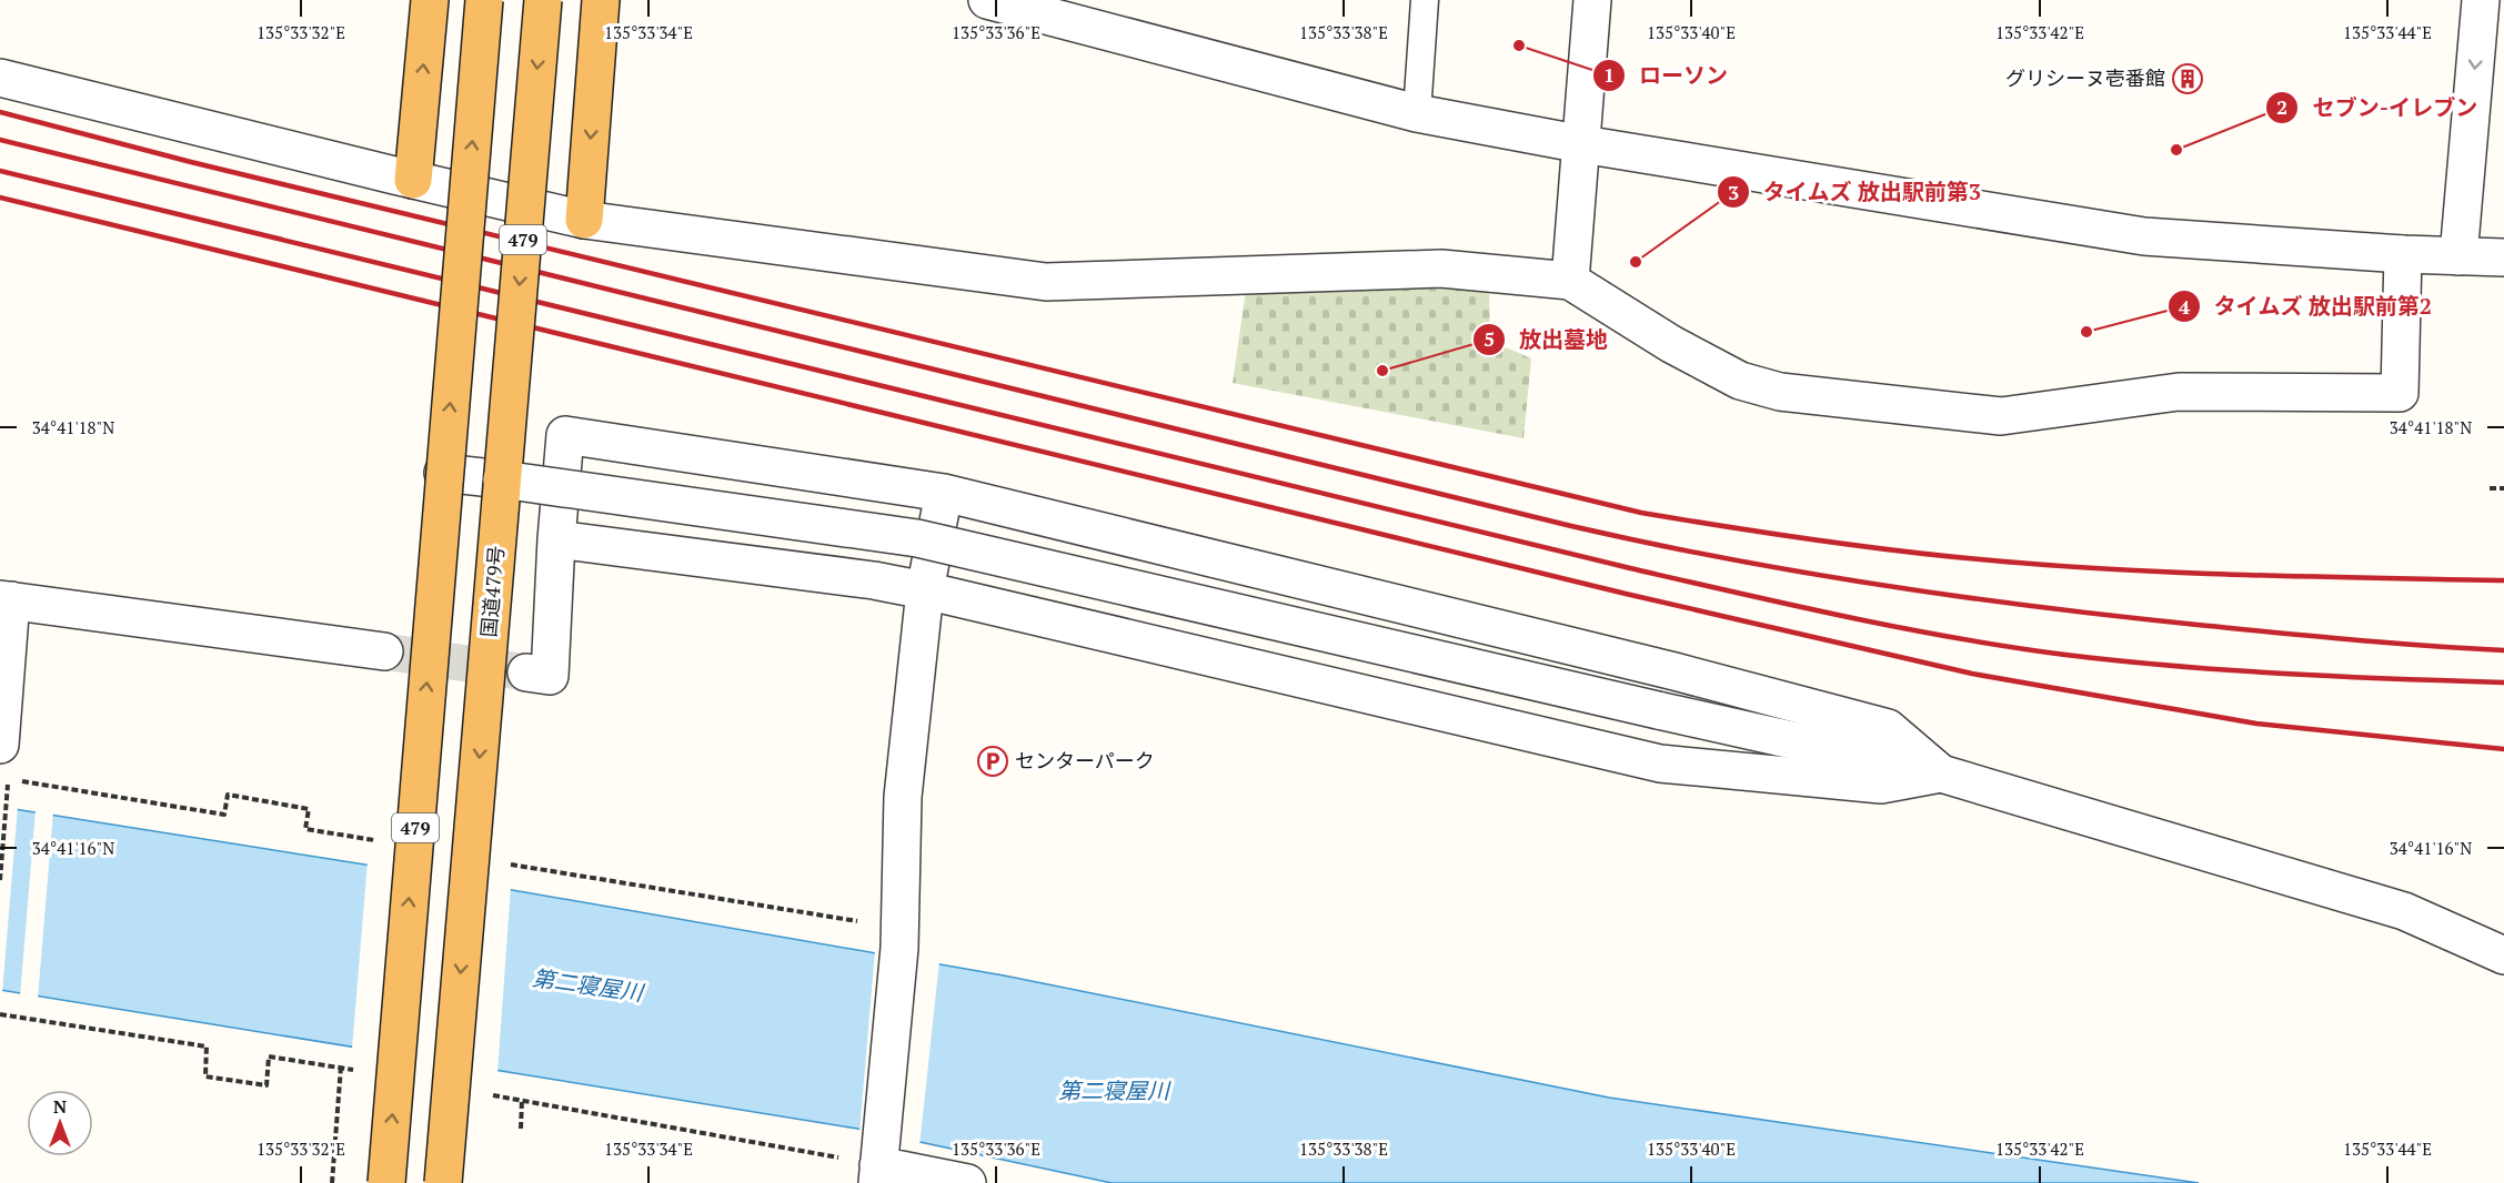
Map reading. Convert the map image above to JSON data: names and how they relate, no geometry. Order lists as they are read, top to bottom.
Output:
{
  "streets": {
    "highway": ["479", "国道479号"]
  },
  "water": ["第二寝屋川"],
  "places": {
    "other": [
      "ローソン",
      "セブン-イレブン",
      "タイムズ 放出駅前第3",
      "タイムズ 放出駅前第2",
      "放出墓地"
    ],
    "building": ["グリシーヌ壱番館"],
    "parking": ["センターパーク"]
  },
  "north": "top",
  "coordinates": [
    "135°33'32\"E",
    "135°33'34\"E",
    "135°33'36\"E",
    "135°33'38\"E",
    "135°33'40\"E",
    "135°33'42\"E",
    "135°33'44\"E",
    "34°41'18\"N",
    "34°41'16\"N"
  ]
}
